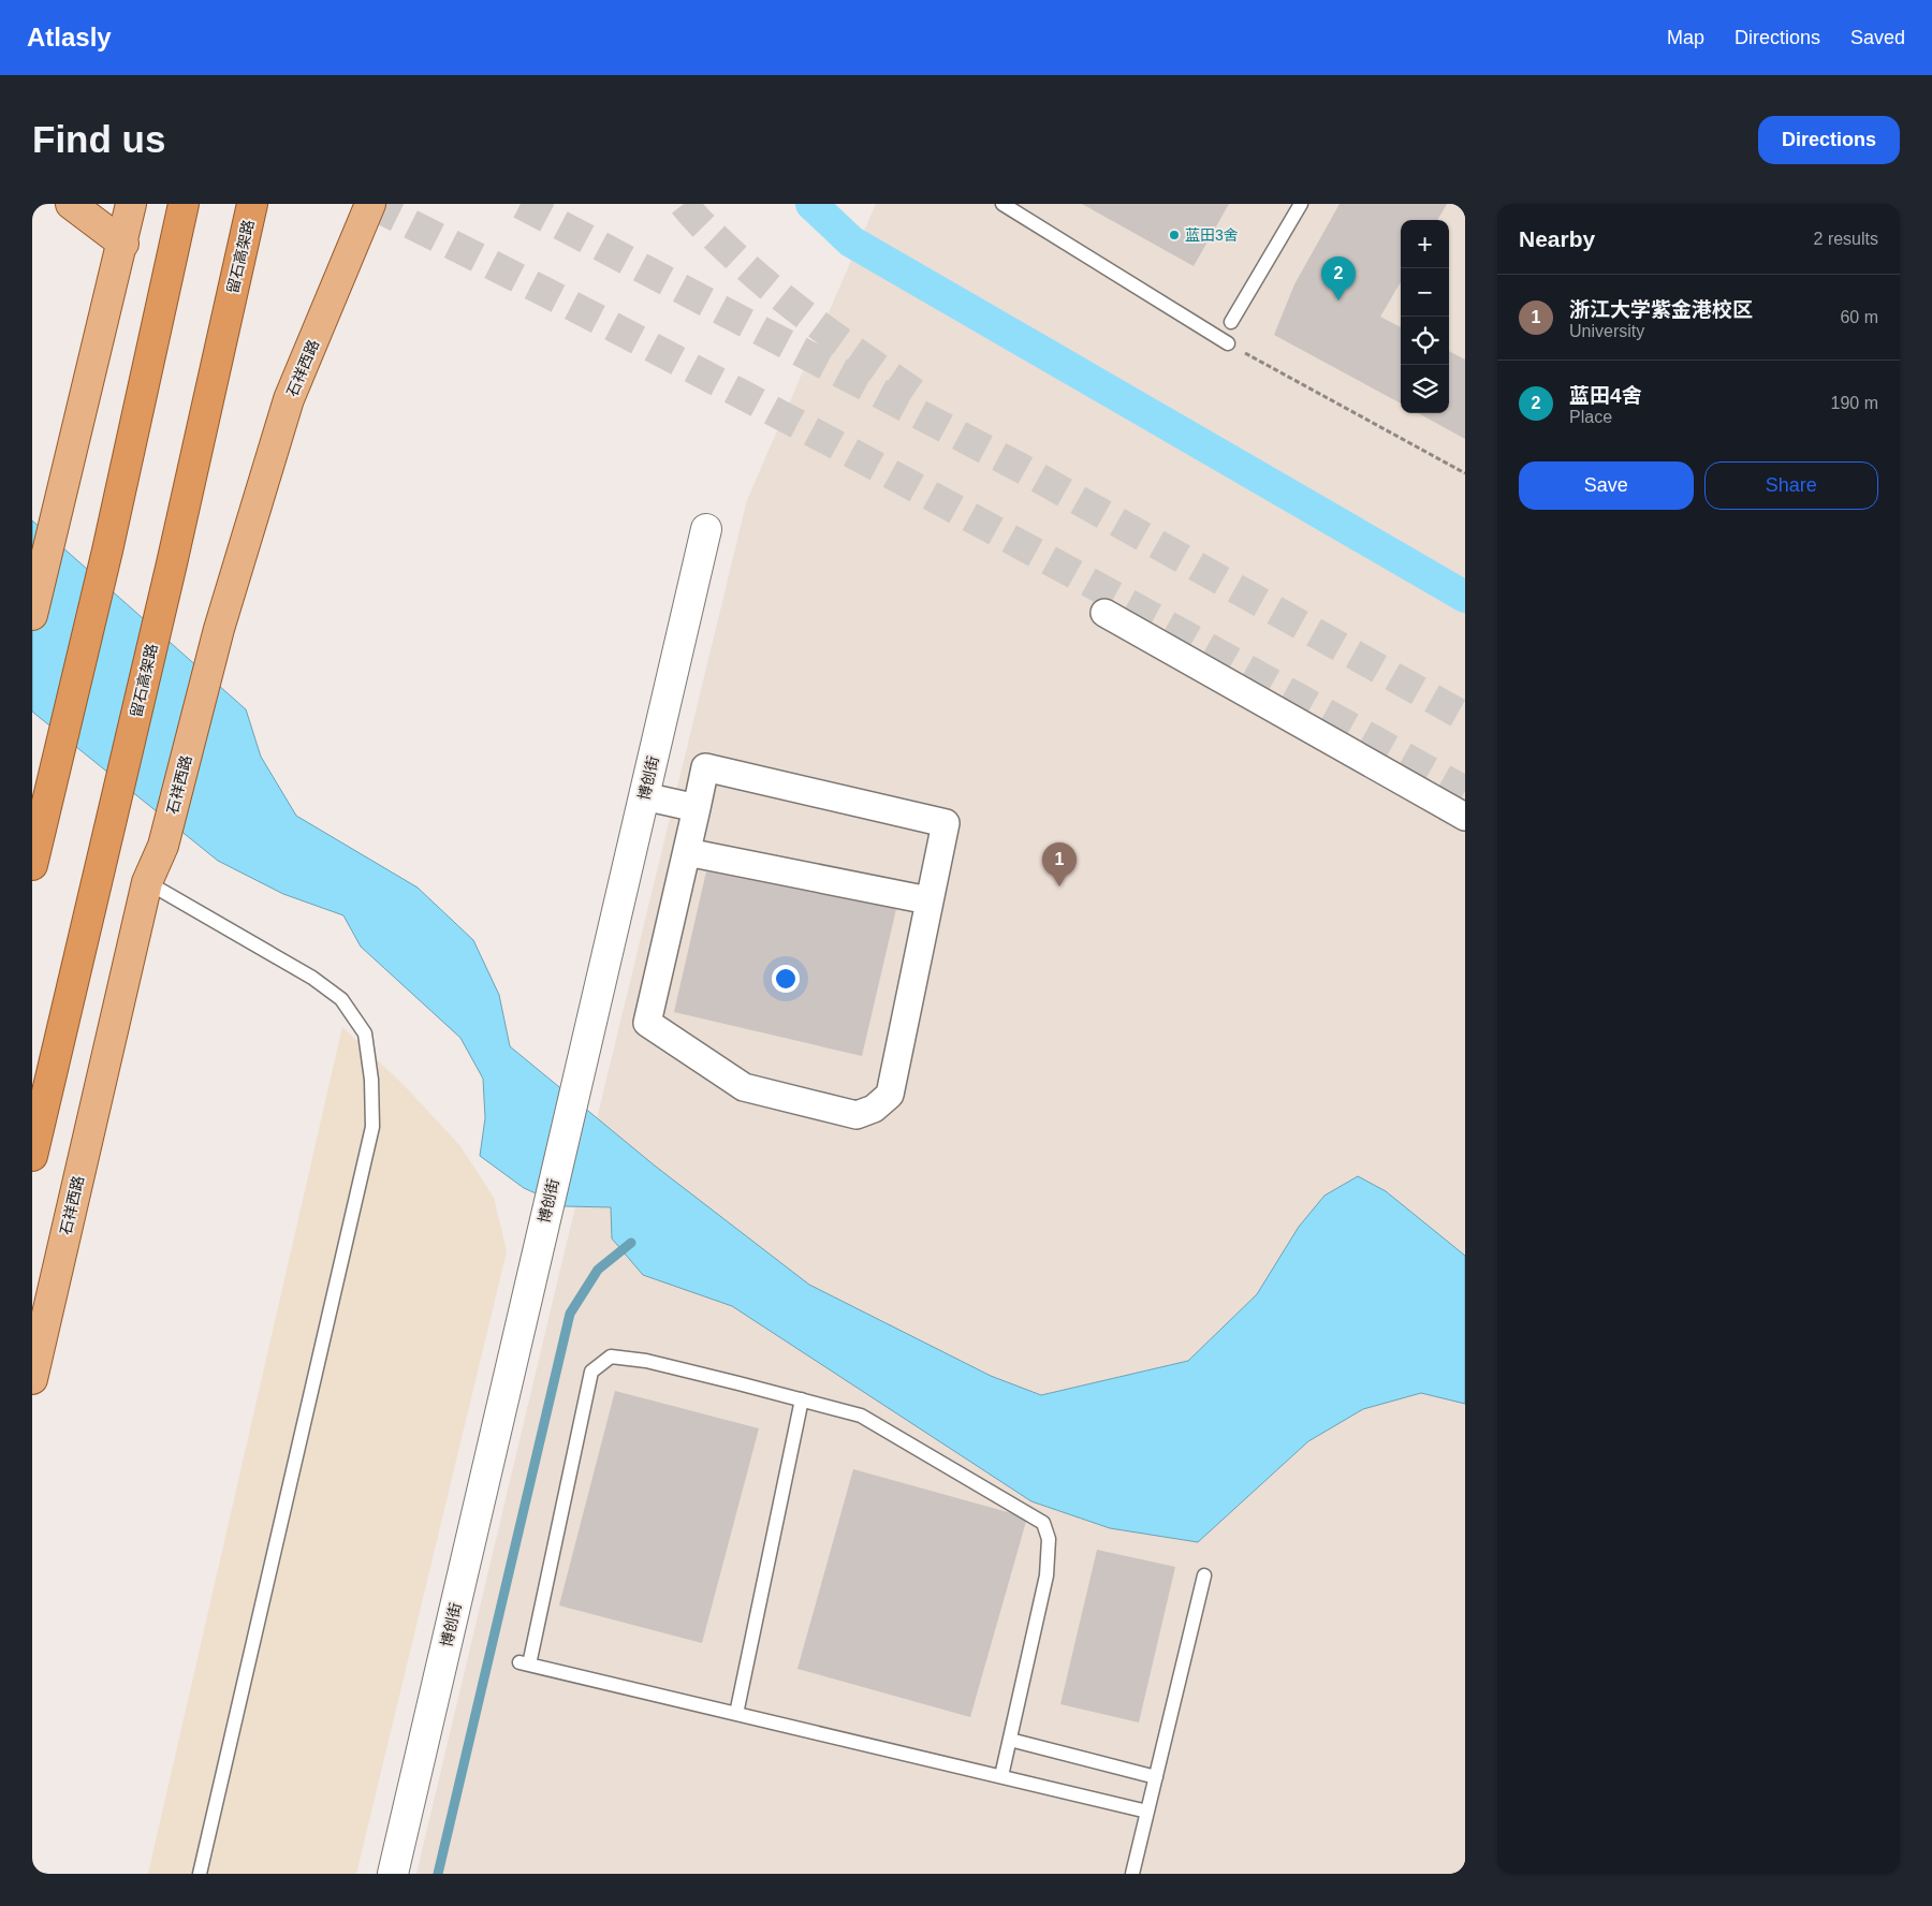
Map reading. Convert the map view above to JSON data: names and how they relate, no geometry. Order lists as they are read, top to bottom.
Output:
{
  "streets": {
    "highway": ["留石高架路"],
    "main road": ["石祥西路"],
    "street": ["博创街"]
  },
  "places": ["蓝田3舍"],
  "page": {
    "header": "Atlasly",
    "nav": ["Map", "Directions", "Saved"],
    "buttons": [
      "Directions",
      ["Save", "Share"]
    ],
    "title": "Find us",
    "heading": ["Nearby", "2 results"],
    "map_buttons": ["+", "−"],
    "pins": ["2", "1"],
    "list": [
      {
        "mark": "1",
        "name": "浙江大学紫金港校区",
        "note": "University",
        "value": "60 m"
      },
      {
        "mark": "2",
        "name": "蓝田4舍",
        "note": "Place",
        "value": "190 m"
      }
    ]
  }
}
